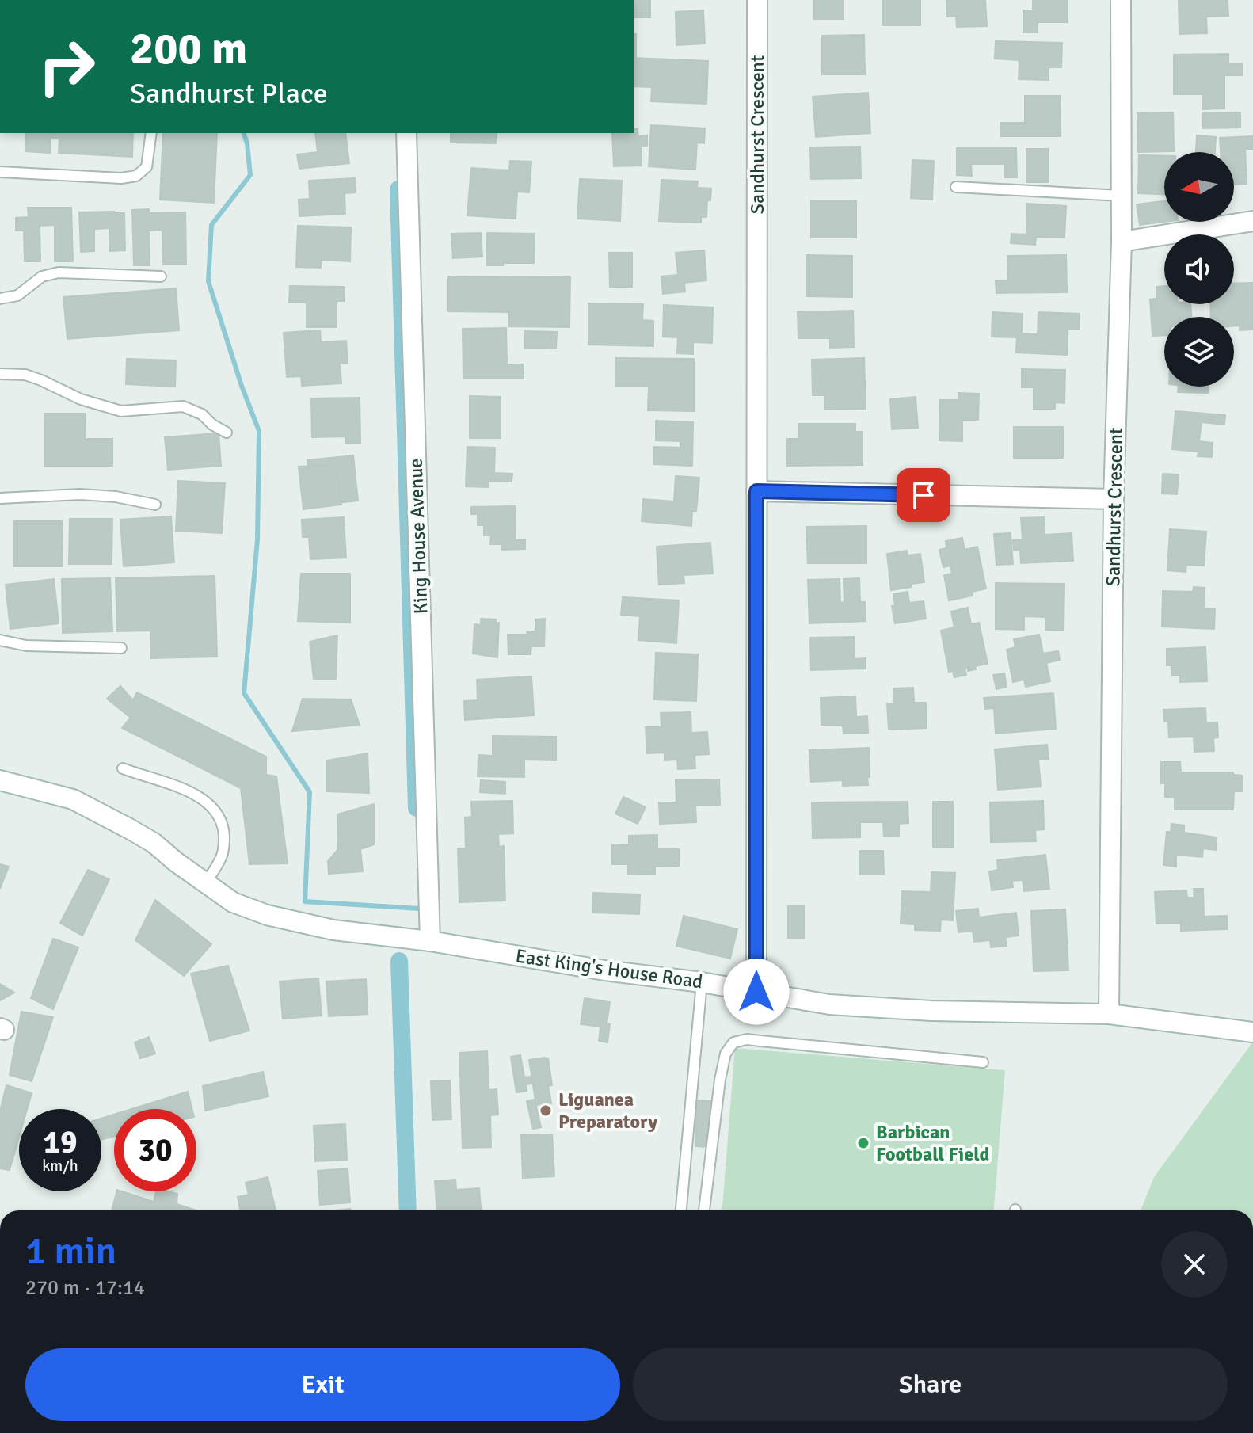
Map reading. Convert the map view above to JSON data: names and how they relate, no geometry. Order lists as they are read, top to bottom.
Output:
{
  "streets": {
    "street": ["Sandhurst Crescent", "King House Avenue", "East King's House Road"]
  },
  "crossings": [
    ["Sandhurst Crescent", "East King's House Road"],
    ["King House Avenue", "East King's House Road"]
  ],
  "places": ["Liguanea Preparatory", "Barbican Football Field"],
  "north": "left",
  "page": {
    "turn": ["200 m", "Sandhurst Place"],
    "speed": "19 km/h",
    "limit": "30",
    "heading": ["1 min", "270 m · 17:14"],
    "buttons": ["Exit", "Share"]
  }
}
